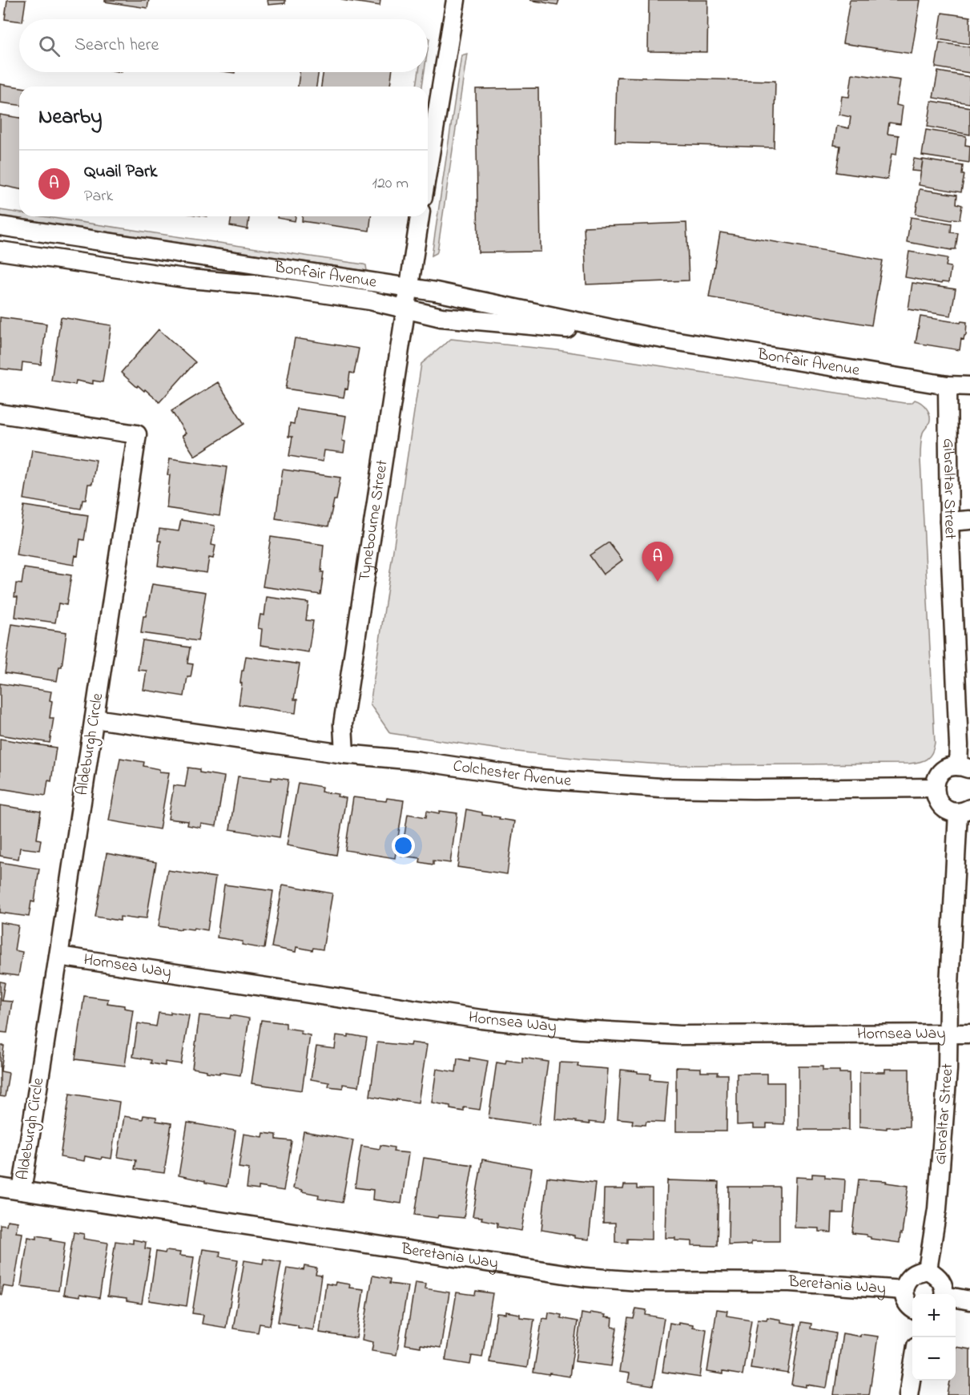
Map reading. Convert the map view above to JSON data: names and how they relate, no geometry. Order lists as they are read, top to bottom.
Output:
{
  "streets": {
    "street": [
      "Bonfair Avenue",
      "Gibraltar Street",
      "Tynebourne Street",
      "Aldeburgh Circle",
      "Colchester Avenue",
      "Hornsea Way",
      "Beretania Way"
    ]
  },
  "crossings": [
    ["Bonfair Avenue", "Gibraltar Street"],
    ["Bonfair Avenue", "Tynebourne Street"],
    ["Gibraltar Street", "Hornsea Way"],
    ["Tynebourne Street", "Colchester Avenue"],
    ["Aldeburgh Circle", "Colchester Avenue"],
    ["Aldeburgh Circle", "Hornsea Way"],
    ["Aldeburgh Circle", "Beretania Way"]
  ],
  "page": {
    "search": "Search here",
    "heading": "Nearby",
    "list": [
      {
        "mark": "A",
        "name": "Quail Park",
        "note": "Park",
        "value": "120 m"
      }
    ],
    "pins": "A",
    "map_buttons": ["+", "−"]
  }
}
